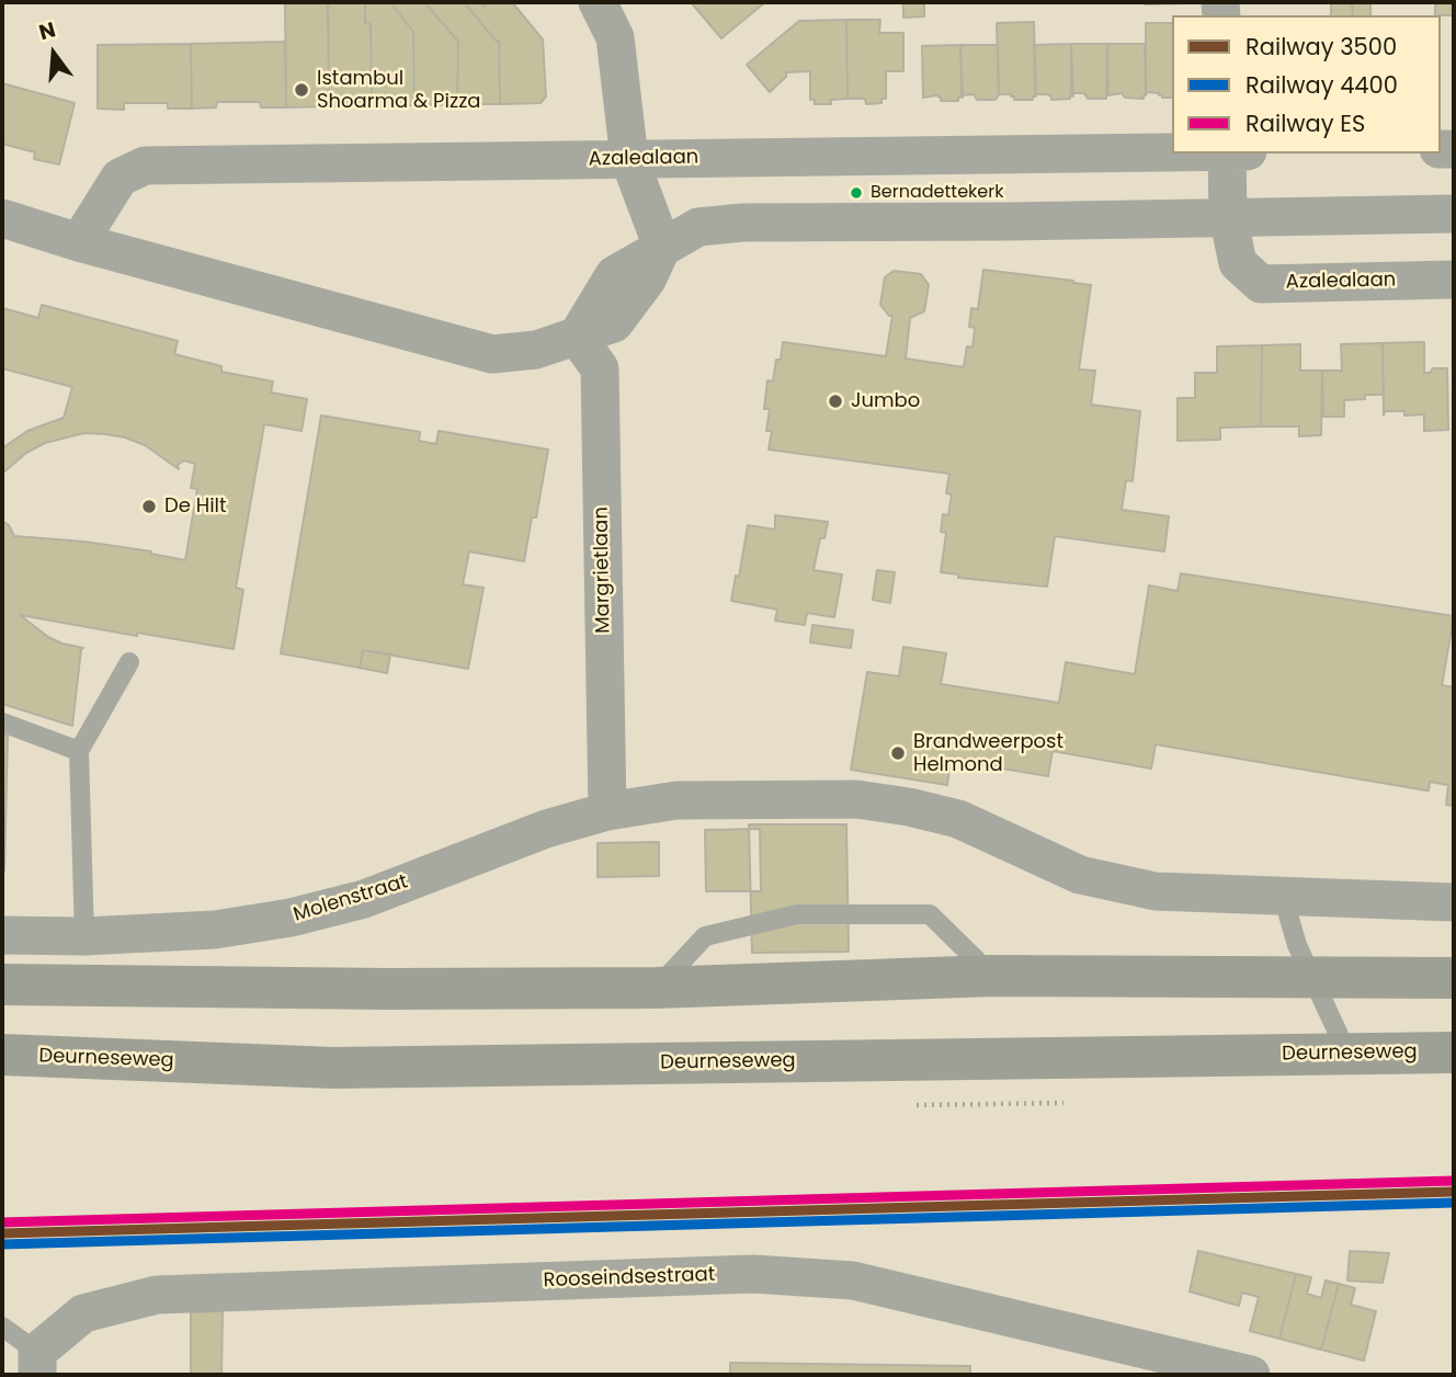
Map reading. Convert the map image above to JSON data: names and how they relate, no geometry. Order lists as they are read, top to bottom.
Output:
{
  "streets": {
    "main road": ["Deurneseweg"],
    "street": [
      "Azalealaan",
      "Margrietlaan",
      "Molenstraat",
      "Rooseindsestraat"
    ]
  },
  "crossings": [
    ["Margrietlaan", "Molenstraat"]
  ],
  "places": [
    "Istambul Shoarma & Pizza",
    "Bernadettekerk",
    "Jumbo",
    "De Hilt",
    "Brandweerpost Helmond"
  ],
  "lines": ["rail line ES", "rail line 3500", "rail line 4400"],
  "legend": ["Railway 3500", "Railway 4400", "Railway ES"],
  "north": "top"
}
